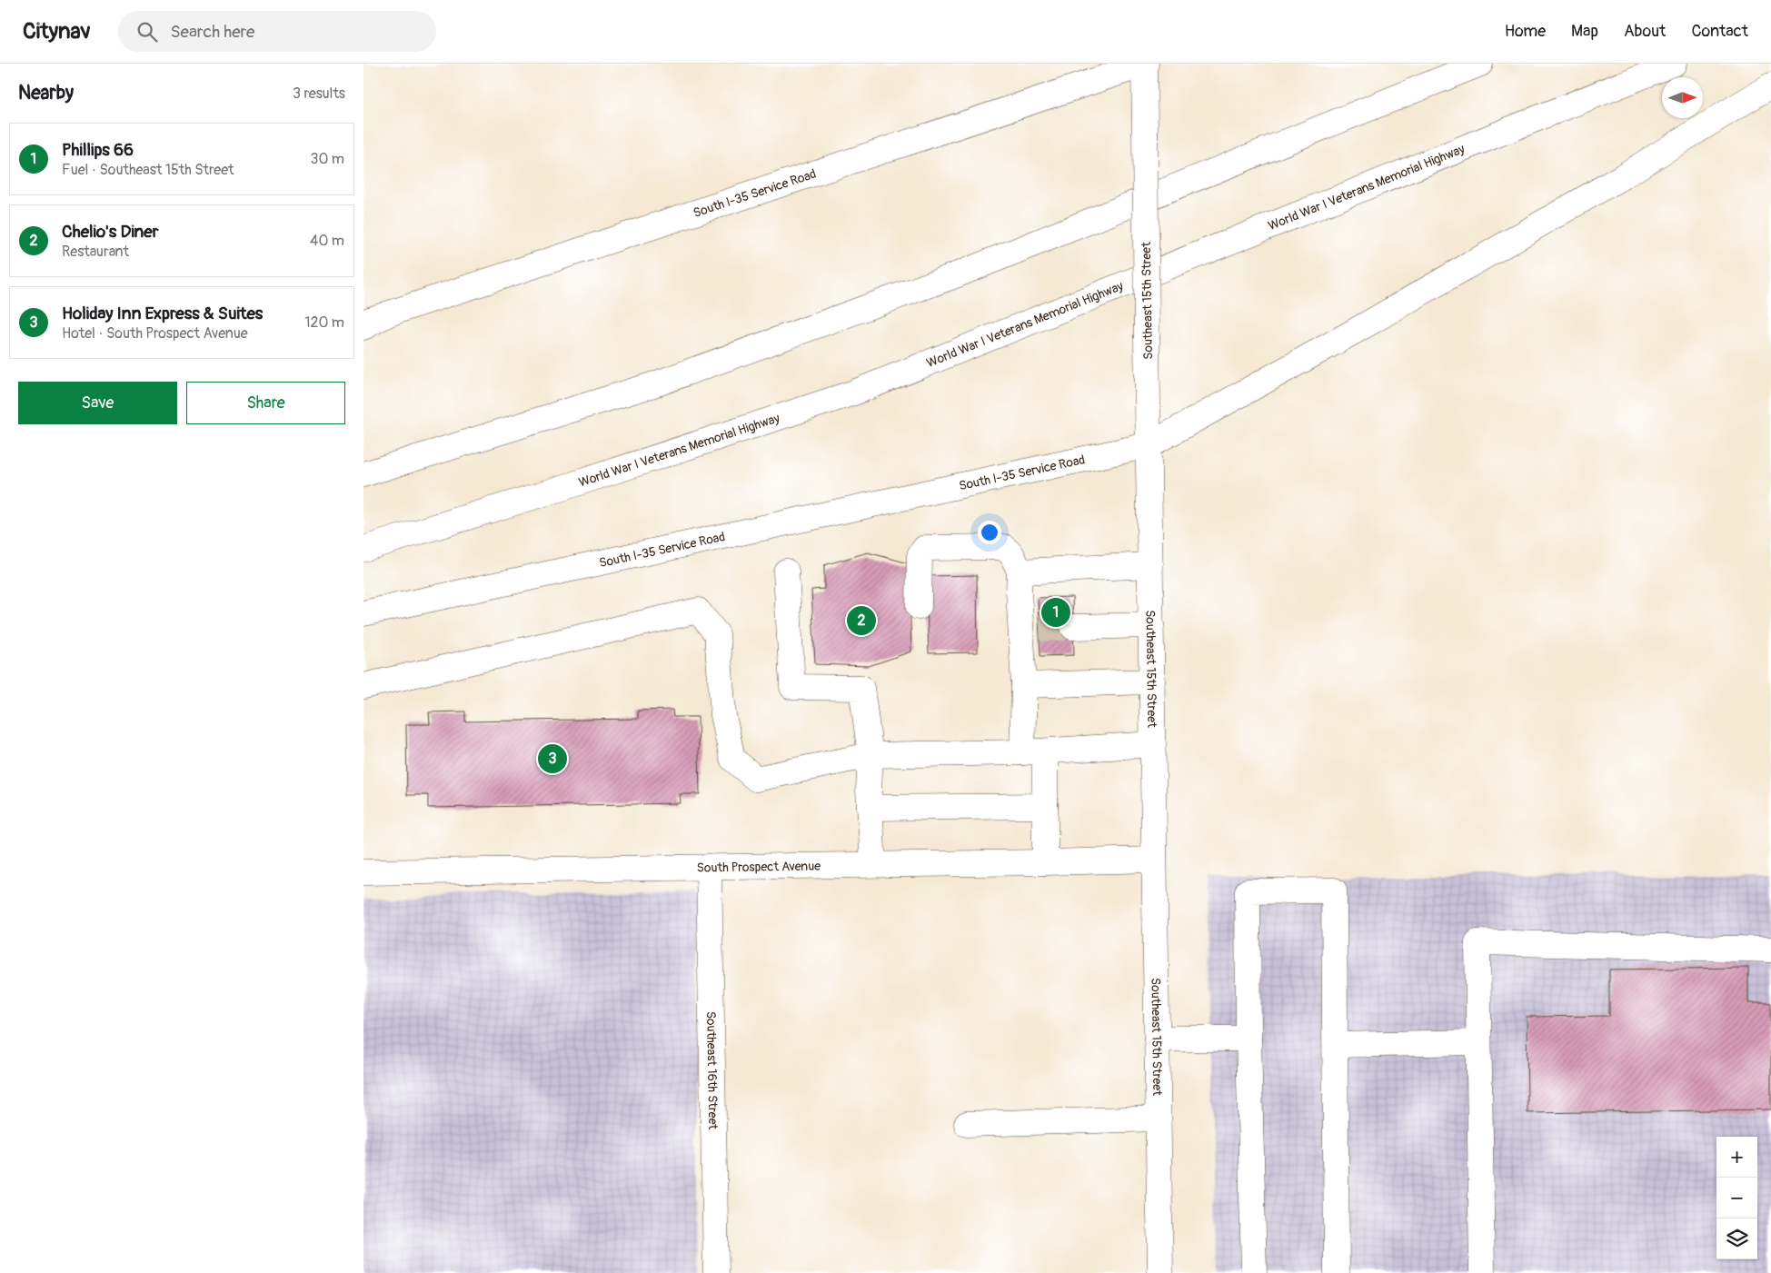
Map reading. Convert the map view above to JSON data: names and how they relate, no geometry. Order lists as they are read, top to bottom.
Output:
{
  "streets": {
    "main road": [
      "World War I Veterans Memorial Highway",
      "South I-35 Service Road",
      "Southeast 15th Street",
      "South Prospect Avenue",
      "Southeast 16th Street"
    ]
  },
  "crossings": [
    ["South I-35 Service Road", "Southeast 15th Street"],
    ["Southeast 15th Street", "South Prospect Avenue"],
    ["South Prospect Avenue", "Southeast 16th Street"]
  ],
  "north": "right",
  "page": {
    "header": "Citynav",
    "search": "Search here",
    "nav": [
      "Home",
      "Map",
      "About",
      "Contact"
    ],
    "heading": ["Nearby", "3 results"],
    "list": [
      {
        "mark": "1",
        "name": "Phillips 66",
        "note": "Fuel · Southeast 15th Street",
        "value": "30 m"
      },
      {
        "mark": "2",
        "name": "Chelio's Diner",
        "note": "Restaurant",
        "value": "40 m"
      },
      {
        "mark": "3",
        "name": "Holiday Inn Express & Suites",
        "note": "Hotel · South Prospect Avenue",
        "value": "120 m"
      }
    ],
    "buttons": ["Save", "Share"],
    "pins": ["1", "2", "3"],
    "map_buttons": ["+", "−"]
  }
}
